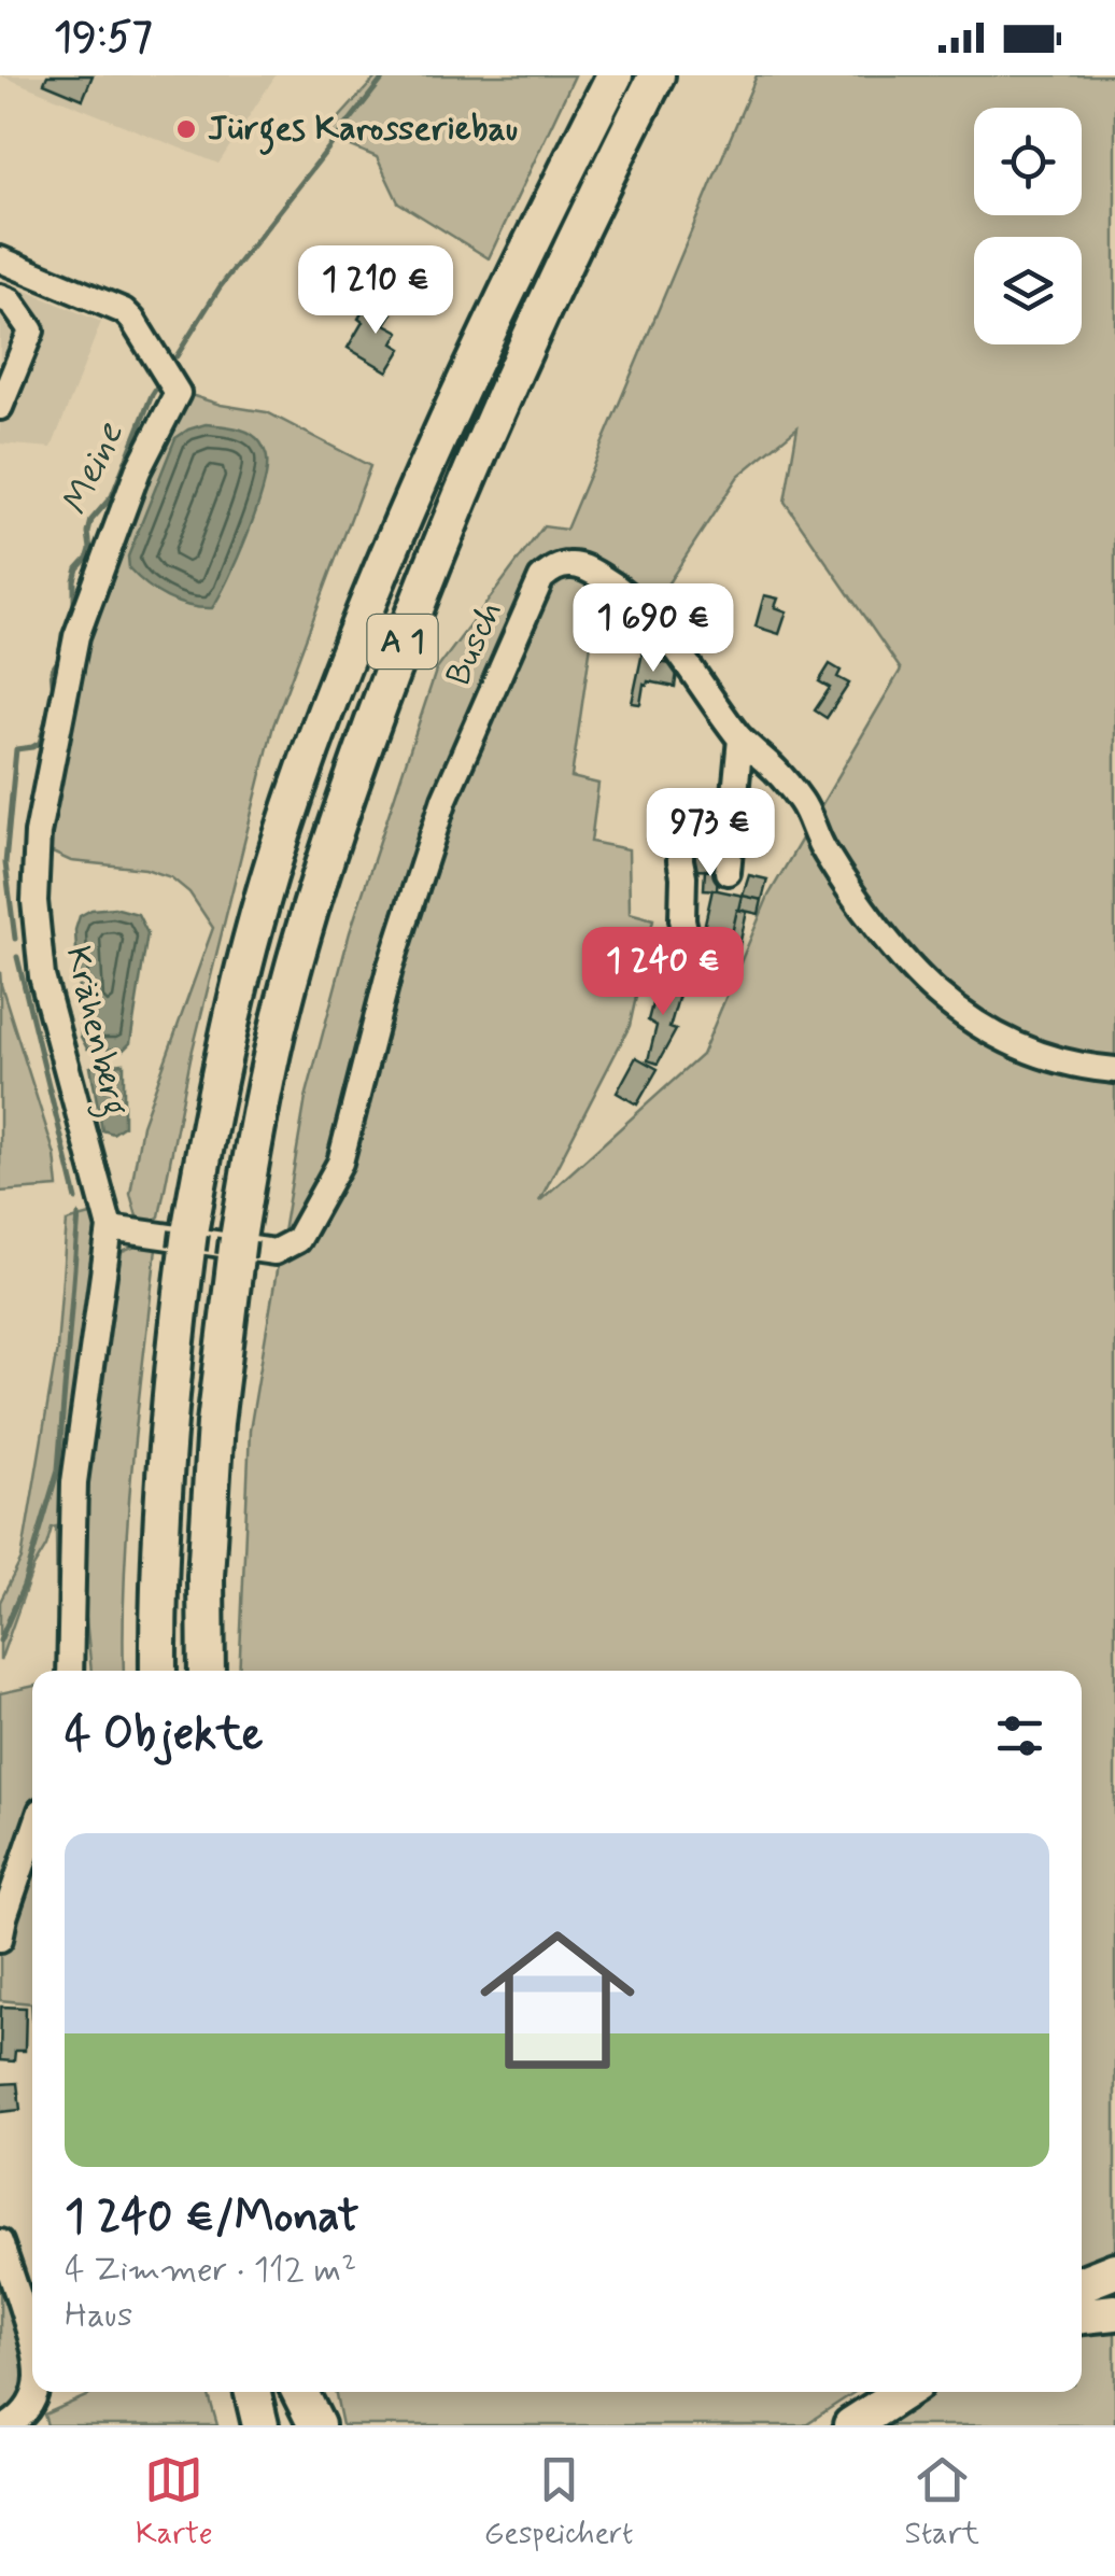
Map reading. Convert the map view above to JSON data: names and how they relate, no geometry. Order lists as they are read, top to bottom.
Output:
{
  "streets": {
    "highway": ["A 1"],
    "street": ["Busch", "Krähenberg"]
  },
  "crossings": [
    ["Busch", "Krähenberg"]
  ],
  "water": ["Meine"],
  "places": ["Jürges Karosseriebau"],
  "page": {
    "status": "19:57",
    "price": [
      "1 210 €",
      "1 690 €",
      "973 €",
      "1 240 €"
    ],
    "heading": "4 Objekte",
    "list": [
      {
        "name": "1 240 €/Monat",
        "note": "4 Zimmer · 112 m² · Haus"
      }
    ],
    "tabs": ["Karte", "Gespeichert", "Start"]
  }
}
